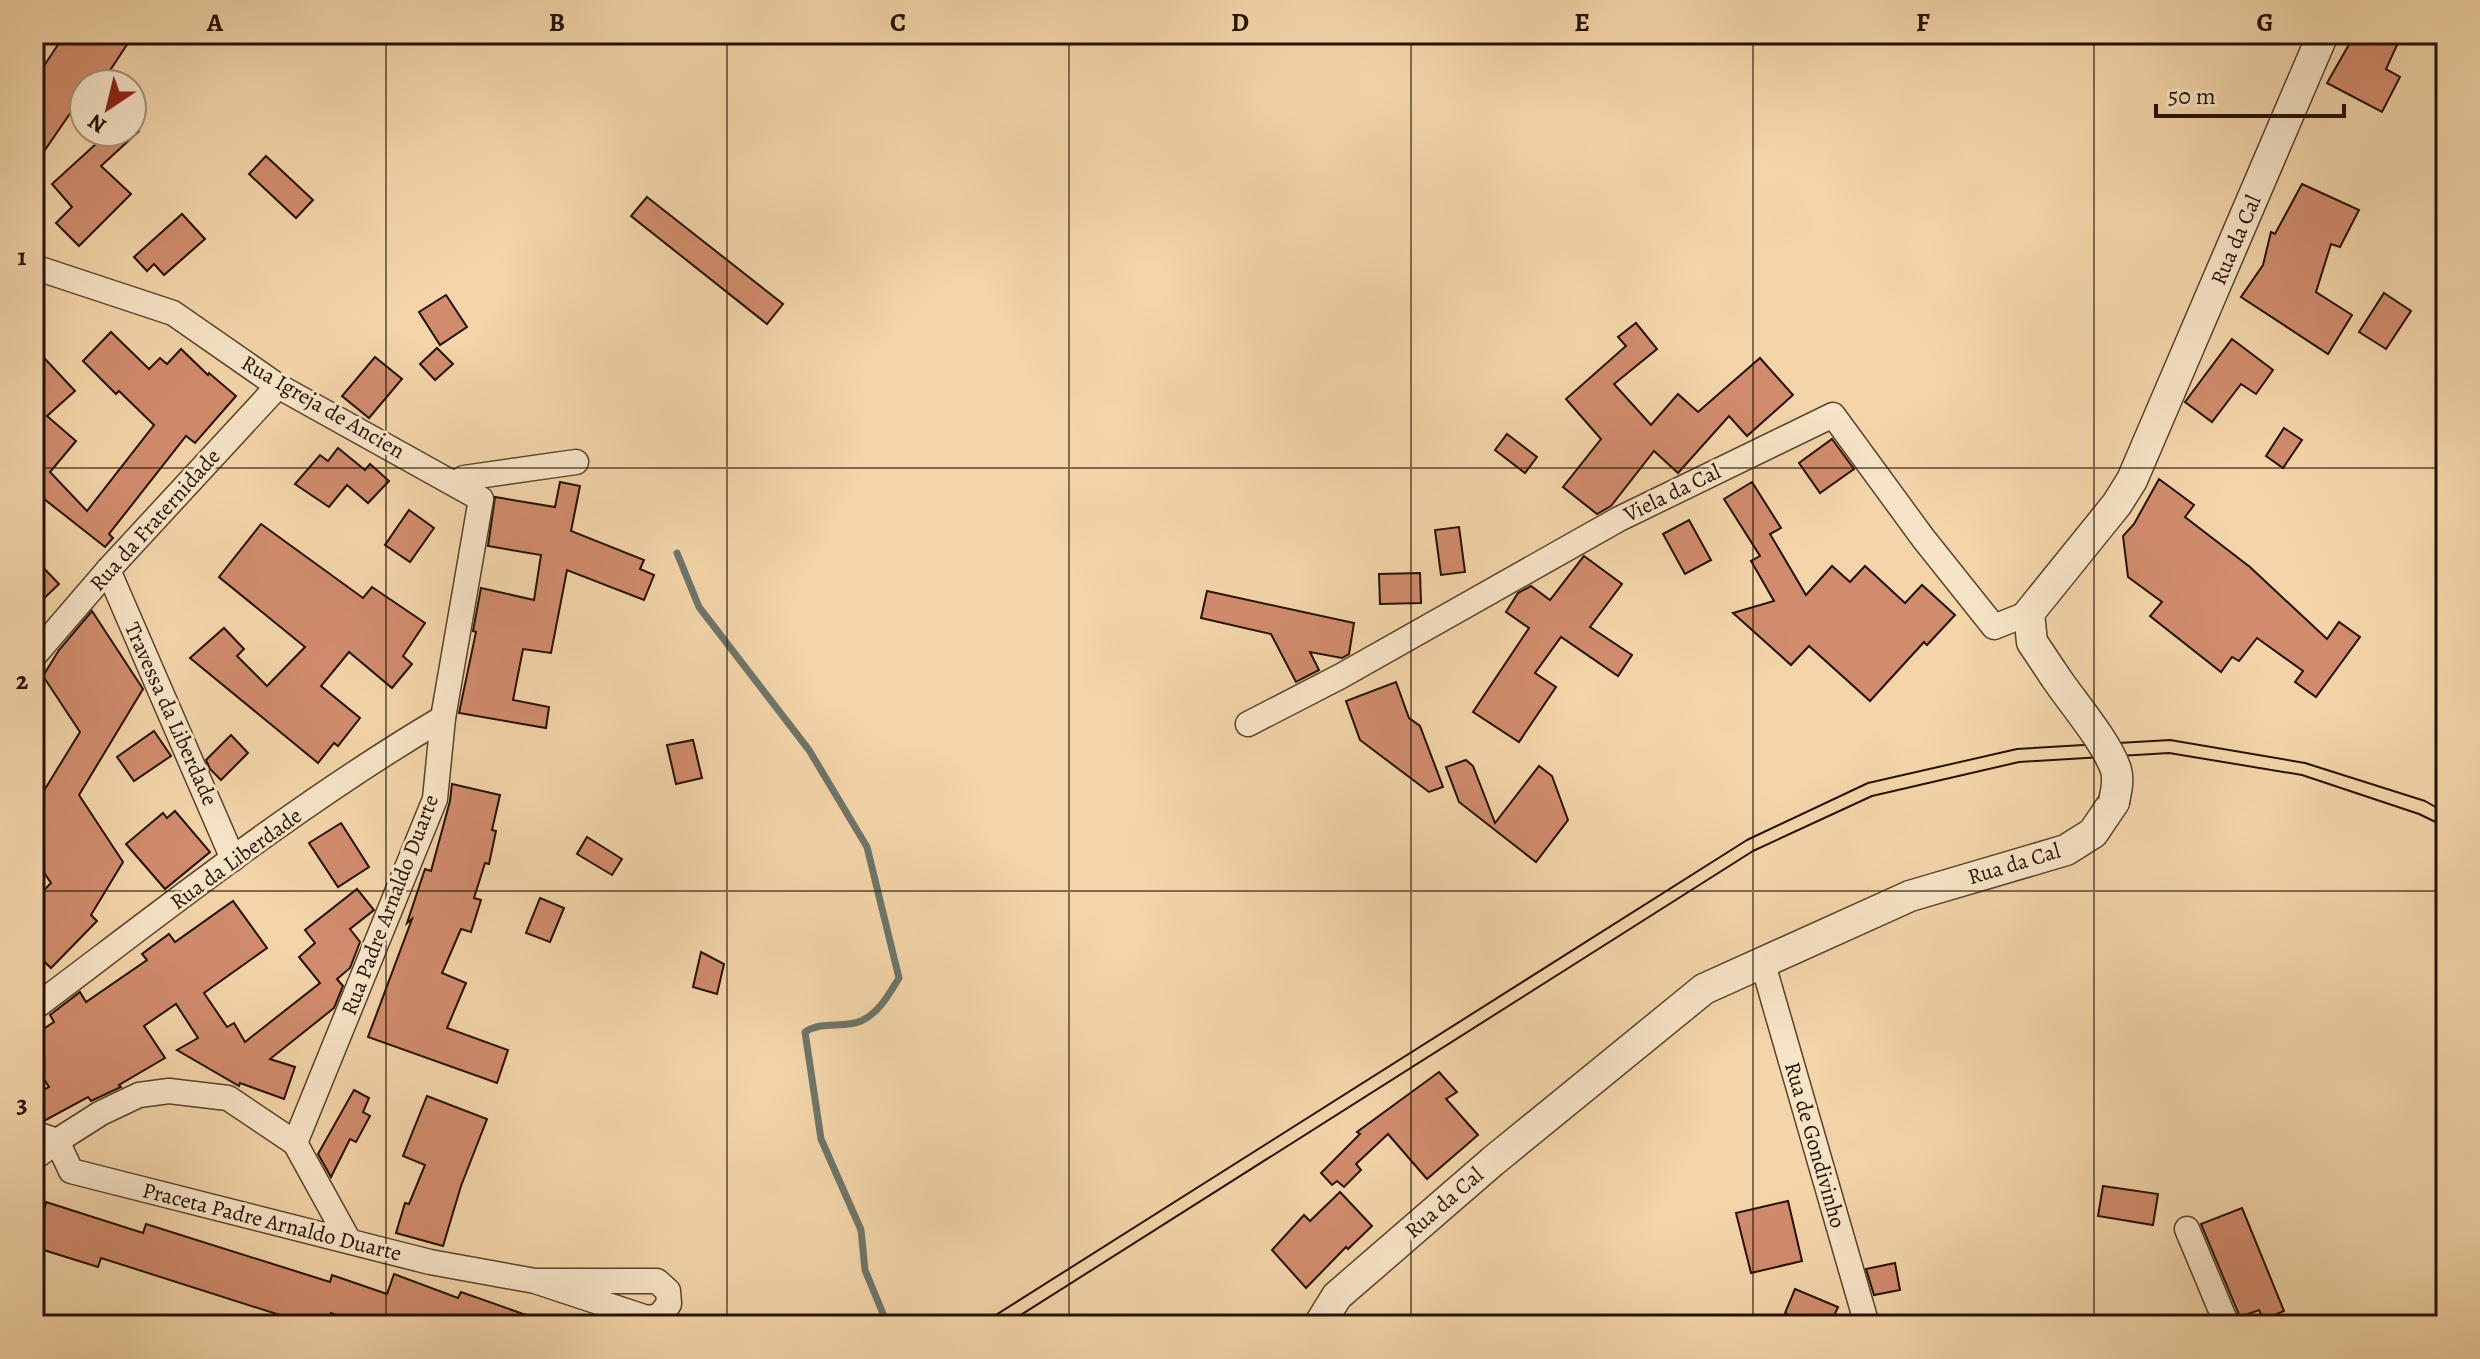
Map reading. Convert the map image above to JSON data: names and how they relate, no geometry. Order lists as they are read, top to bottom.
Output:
{
  "streets": {
    "street": [
      "Rua da Cal",
      "Rua Igreja de Ancien",
      "Viela da Cal",
      "Rua da Fraternidade",
      "Travessa da Liberdade",
      "Rua da Liberdade",
      "Rua Padre Arnaldo Duarte",
      "Rua de Gondivinho",
      "Praceta Padre Arnaldo Duarte"
    ]
  },
  "crossings": [
    ["Rua da Cal", "Viela da Cal"],
    ["Rua da Cal", "Rua de Gondivinho"],
    ["Rua Igreja de Ancien", "Rua da Fraternidade"],
    ["Rua Igreja de Ancien", "Rua Padre Arnaldo Duarte"],
    ["Rua da Fraternidade", "Travessa da Liberdade"],
    ["Travessa da Liberdade", "Rua da Liberdade"],
    ["Rua da Liberdade", "Rua Padre Arnaldo Duarte"]
  ],
  "scale_bar": "50 m",
  "north": "bottom left",
  "grid": {
    "columns": [
      "A",
      "B",
      "C",
      "D",
      "E",
      "F",
      "G"
    ],
    "rows": ["1", "2", "3"]
  }
}
